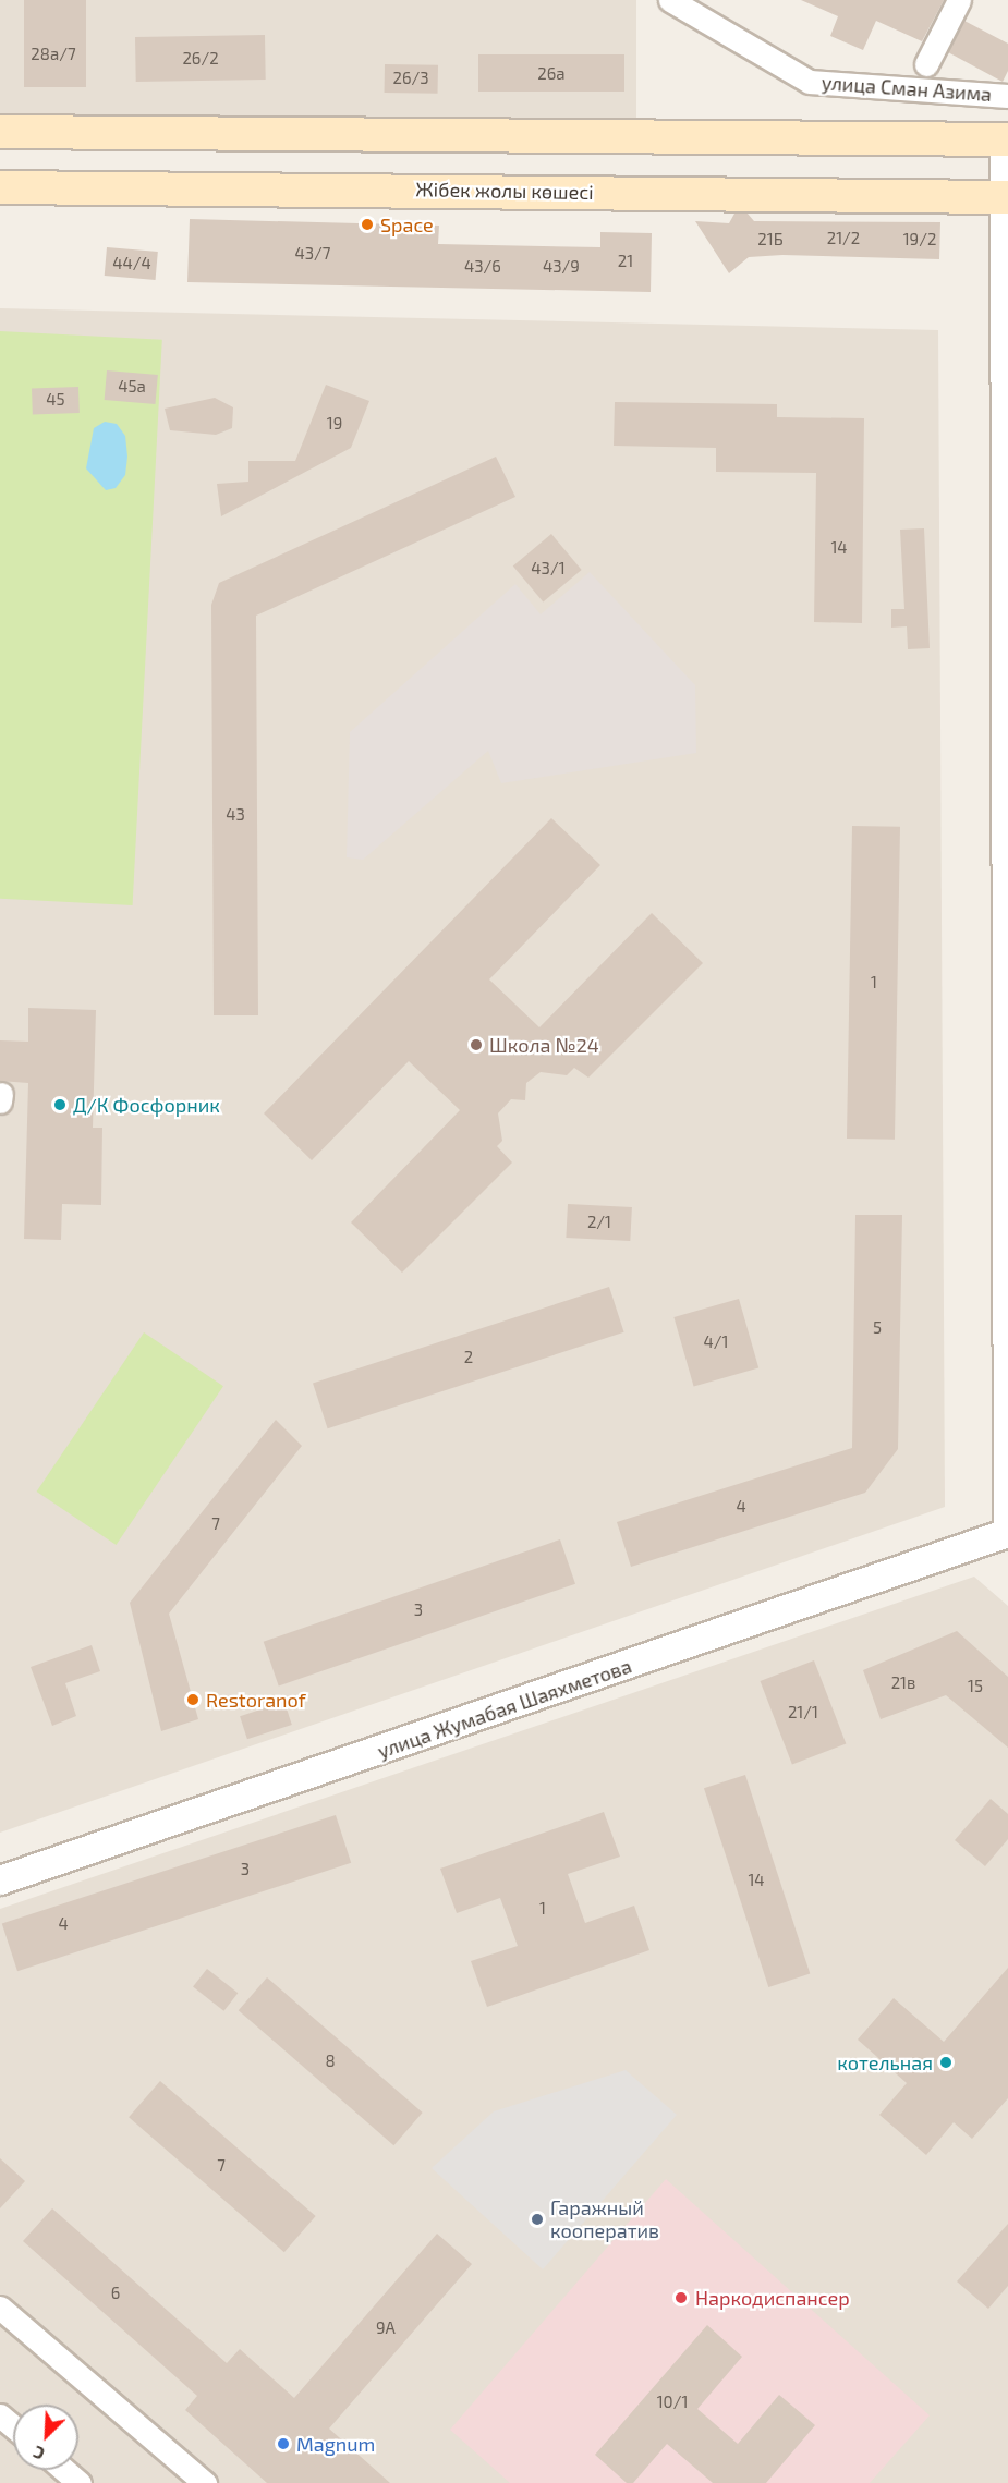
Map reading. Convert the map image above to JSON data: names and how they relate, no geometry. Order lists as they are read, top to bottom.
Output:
{
  "streets": {
    "main road": ["Жібек жолы көшесі"],
    "street": ["улица Сман Азима", "улица Жумабая Шаяхметова"]
  },
  "places": [
    "Space",
    "Школа №24",
    "Д/К Фосфорник",
    "Restoranof",
    "котельная",
    "Гаражный кооператив",
    "Наркодиспансер",
    "Magnum"
  ],
  "house_numbers": [
    "28а/7",
    "26/2",
    "26а",
    "26/3",
    "21/2",
    "21Б",
    "19/2",
    "43/7",
    "21",
    "44/4",
    "43/6",
    "43/9",
    "45а",
    "45",
    "19",
    "14",
    "43/1",
    "43",
    "1",
    "2/1",
    "5",
    "4/1",
    "2",
    "4",
    "7",
    "3",
    "21в",
    "15",
    "21/1",
    "3",
    "14",
    "1",
    "4",
    "8",
    "7",
    "6",
    "9А",
    "10/1"
  ],
  "north": "bottom left"
}
